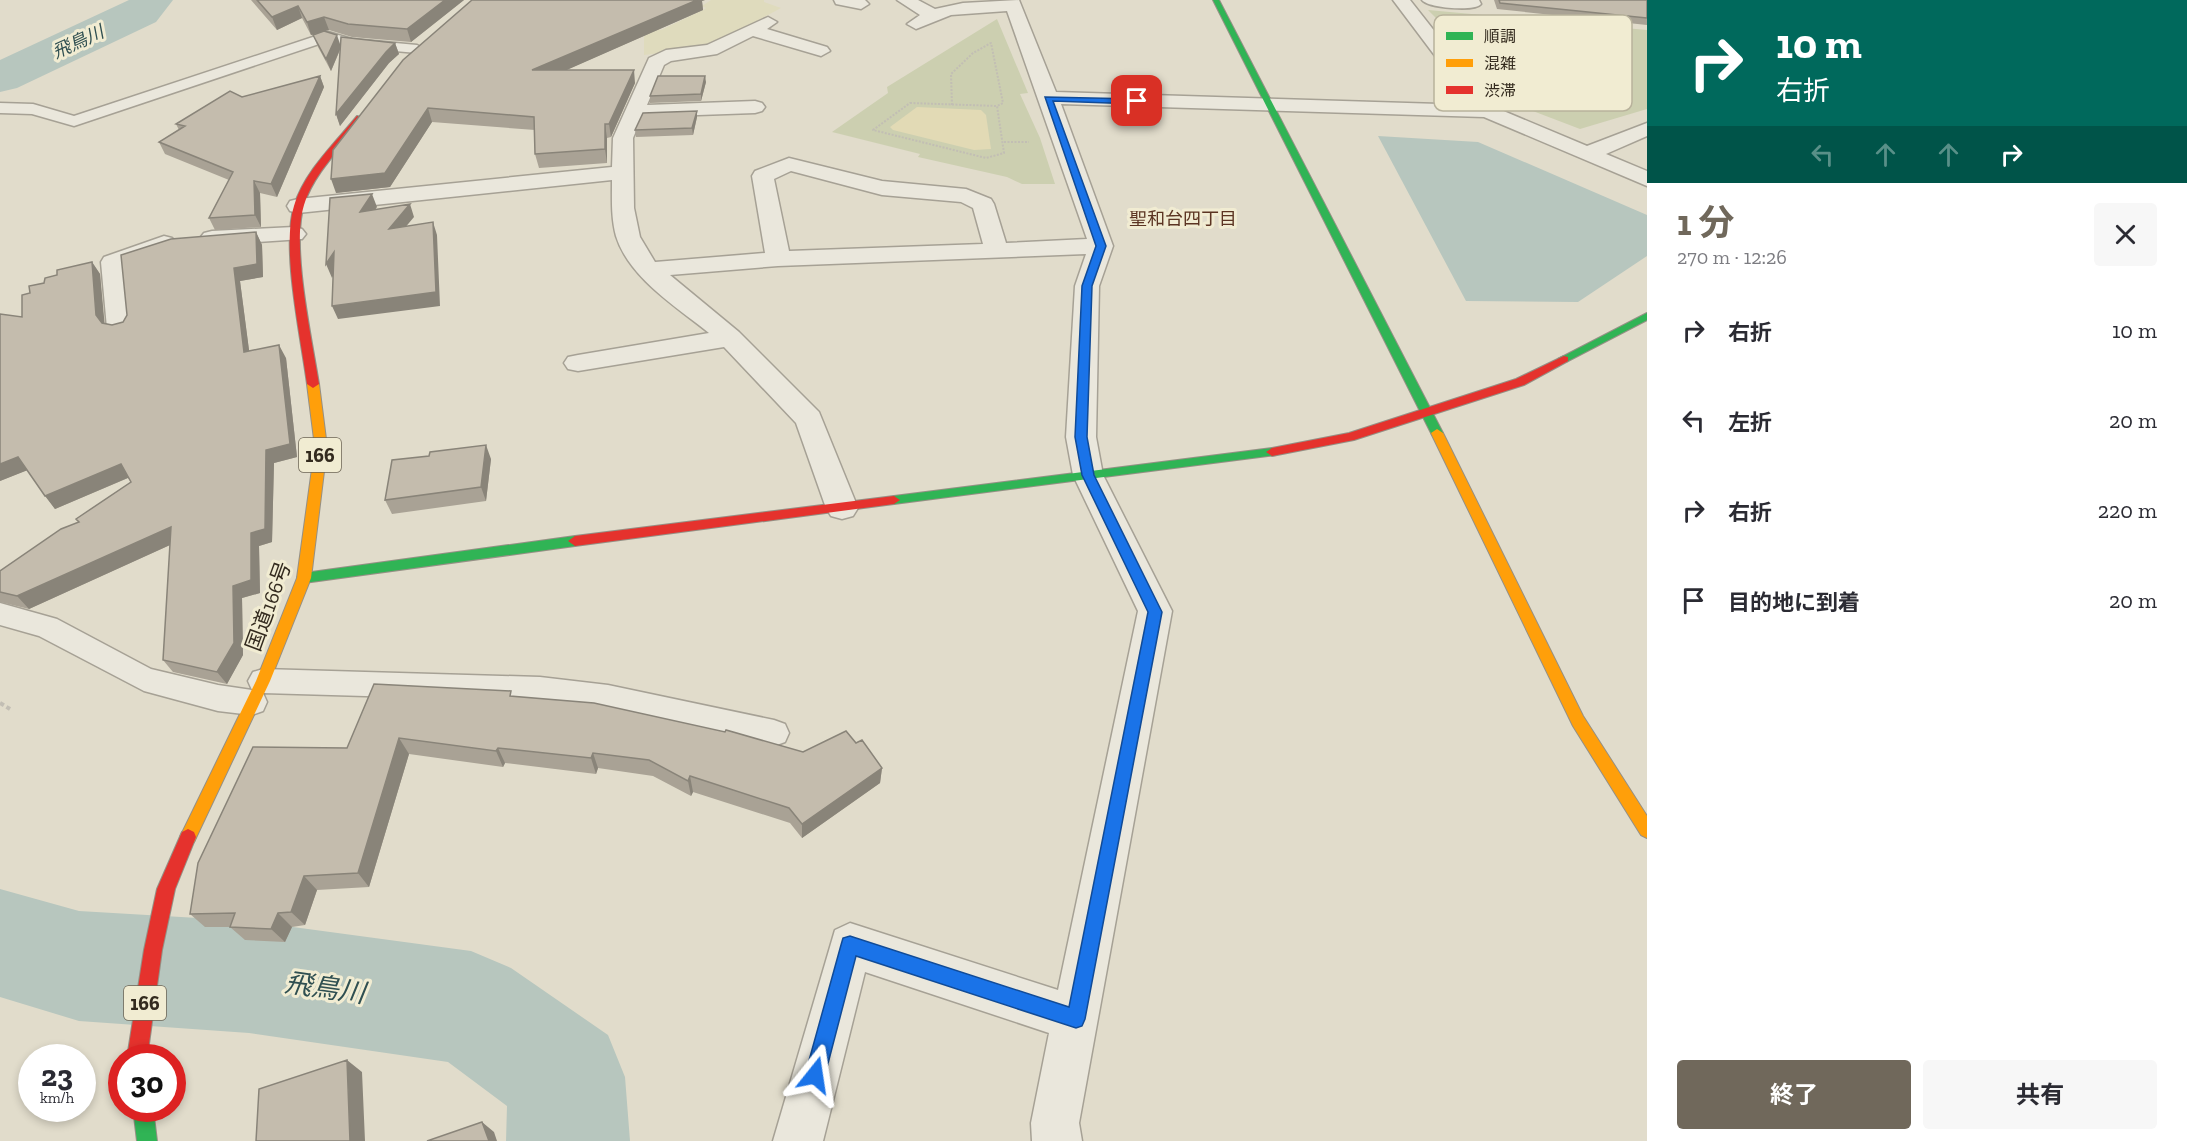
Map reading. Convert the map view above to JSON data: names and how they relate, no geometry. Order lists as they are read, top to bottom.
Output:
{
  "streets": {
    "main road": ["166", "国道166号"]
  },
  "districts": ["聖和台四丁目"],
  "water": ["飛鳥川"],
  "legend": ["順調", "混雑", "渋滞"],
  "page": {
    "turn": ["10 m", "右折"],
    "heading": ["1 分", "270 m · 12:26"],
    "list": [
      {
        "name": "右折",
        "value": "10 m"
      },
      {
        "name": "左折",
        "value": "20 m"
      },
      {
        "name": "右折",
        "value": "220 m"
      },
      {
        "name": "目的地に到着",
        "value": "20 m"
      }
    ],
    "speed": "23 km/h",
    "limit": "30",
    "buttons": ["終了", "共有"]
  }
}
